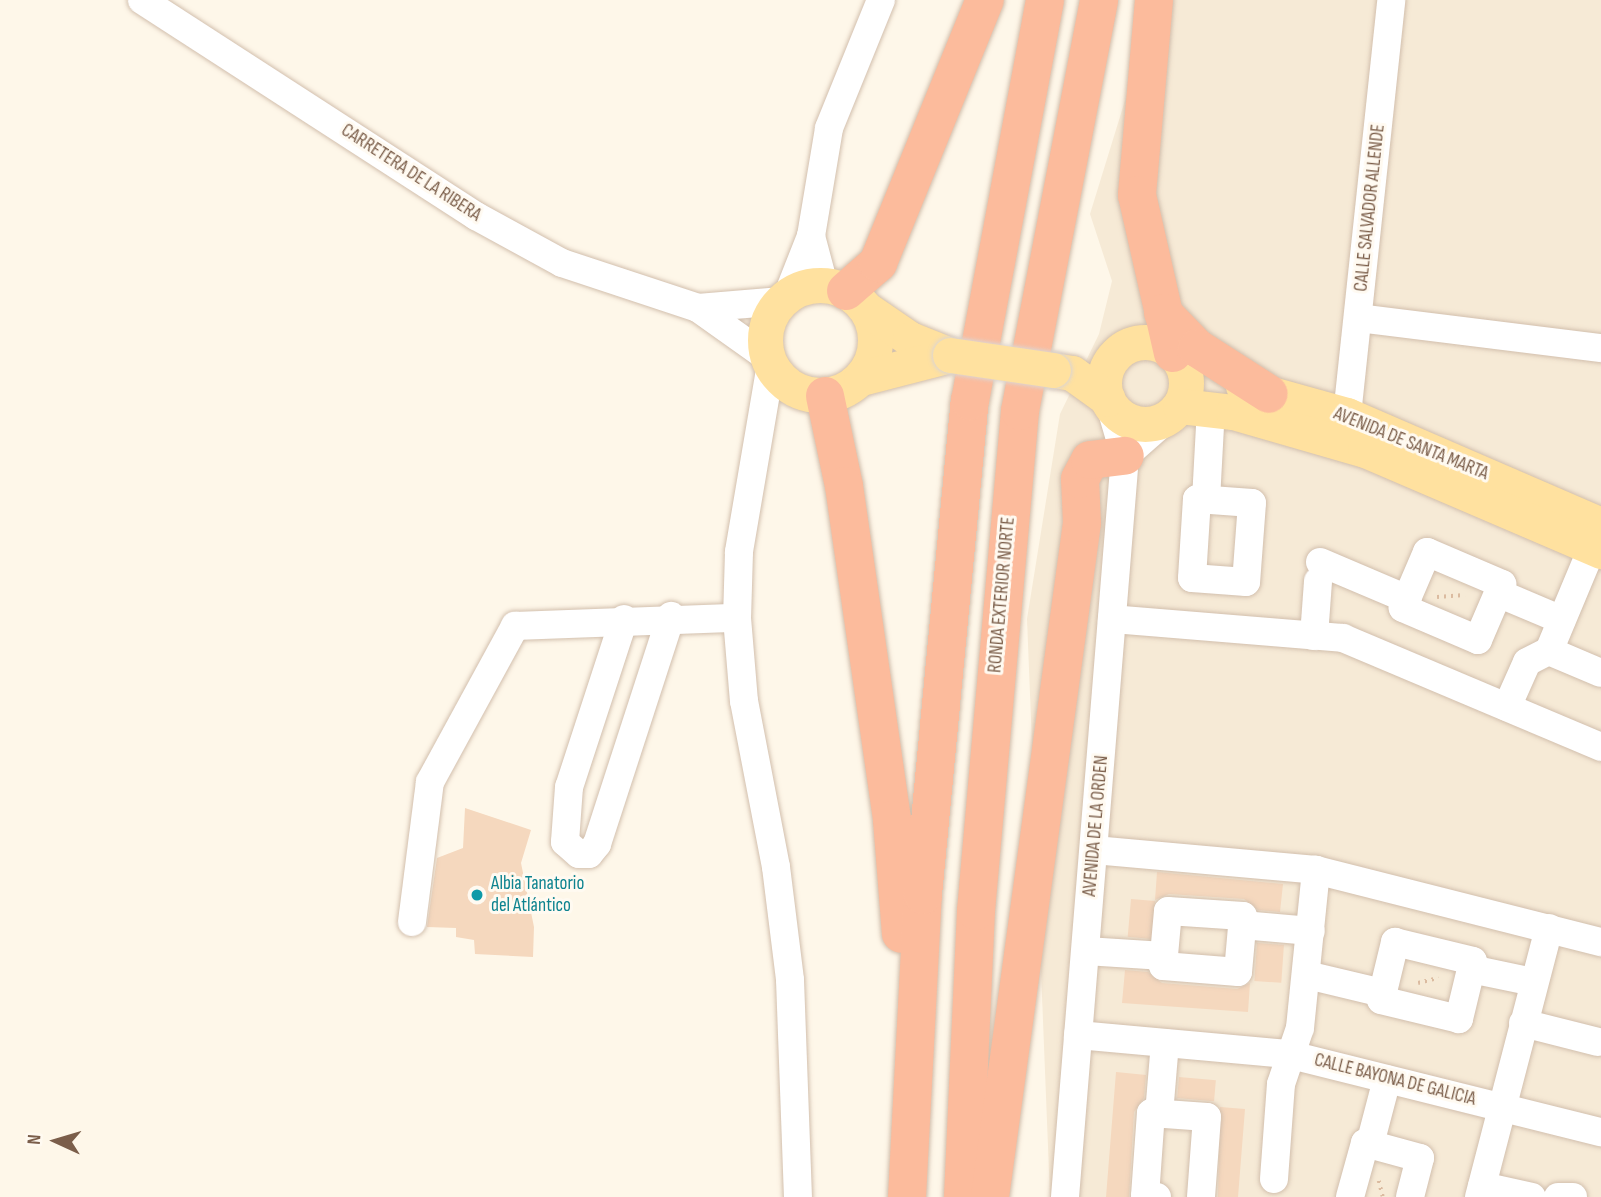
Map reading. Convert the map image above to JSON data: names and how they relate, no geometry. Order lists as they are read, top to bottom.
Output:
{
  "streets": {
    "highway": ["RONDA EXTERIOR NORTE"],
    "main road": ["AVENIDA DE SANTA MARTA"],
    "street": [
      "CARRETERA DE LA RIBERA",
      "CALLE SALVADOR ALLENDE",
      "AVENIDA DE LA ORDEN",
      "CALLE BAYONA DE GALICIA"
    ]
  },
  "crossings": [
    ["CALLE SALVADOR ALLENDE", "AVENIDA DE SANTA MARTA"],
    ["AVENIDA DE SANTA MARTA", "AVENIDA DE LA ORDEN"],
    ["AVENIDA DE LA ORDEN", "CALLE BAYONA DE GALICIA"]
  ],
  "places": ["Albia Tanatorio del Atlántico"],
  "north": "left"
}
